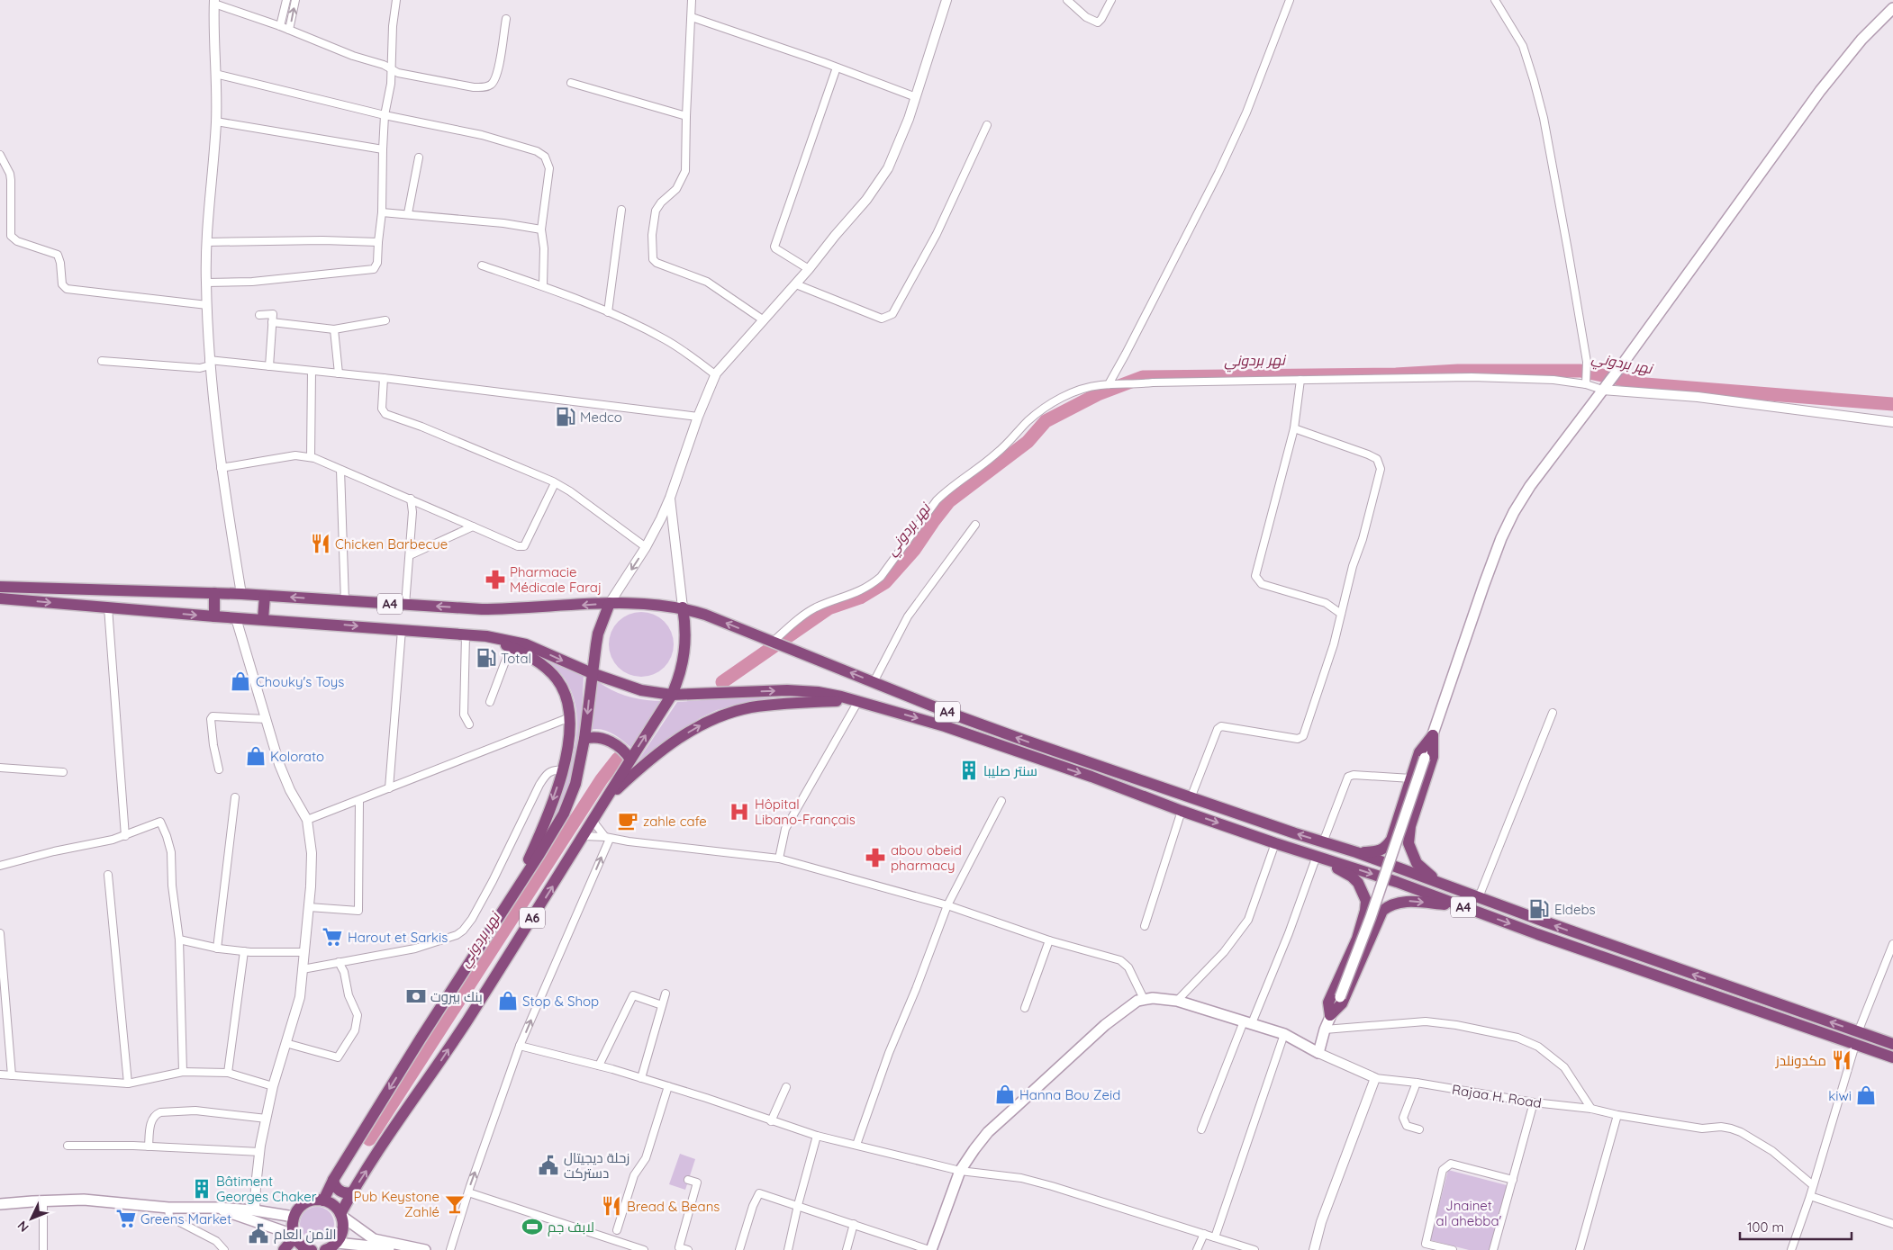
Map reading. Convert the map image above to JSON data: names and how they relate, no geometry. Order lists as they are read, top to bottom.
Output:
{
  "streets": {
    "highway": ["A4", "A6"],
    "street": ["Rajaa H. Road"]
  },
  "crossings": [
    ["A4", "A6"]
  ],
  "water": ["نهر بردوني"],
  "parks": ["Jnainet al ahebba'"],
  "places": {
    "fuel station": ["Medco", "Total", "Eldebs"],
    "restaurant": ["Chicken Barbecue", "مكدونلدز", "Bread & Beans"],
    "pharmacy": ["Pharmacie Médicale Faraj", "abou obeid pharmacy"],
    "shop": [
      "Chouky's Toys",
      "Kolorato",
      "Stop & Shop",
      "Hanna Bou Zeid",
      "kiwi"
    ],
    "building": ["سنتر صليبا", "Bâtiment Georges Chaker"],
    "hospital": ["Hôpital Libano-Français"],
    "cafe": ["zahle cafe"],
    "supermarket": ["Harout et Sarkis", "Greens Market"],
    "bank": ["بنك بيروت"],
    "public building": ["زحلة ديجيتال دستركت", "الأمن العام"],
    "bar": ["Pub Keystone Zahlé"],
    "sports": ["لابف جم"]
  },
  "scale_bar": "100 m",
  "north": "bottom left"
}
